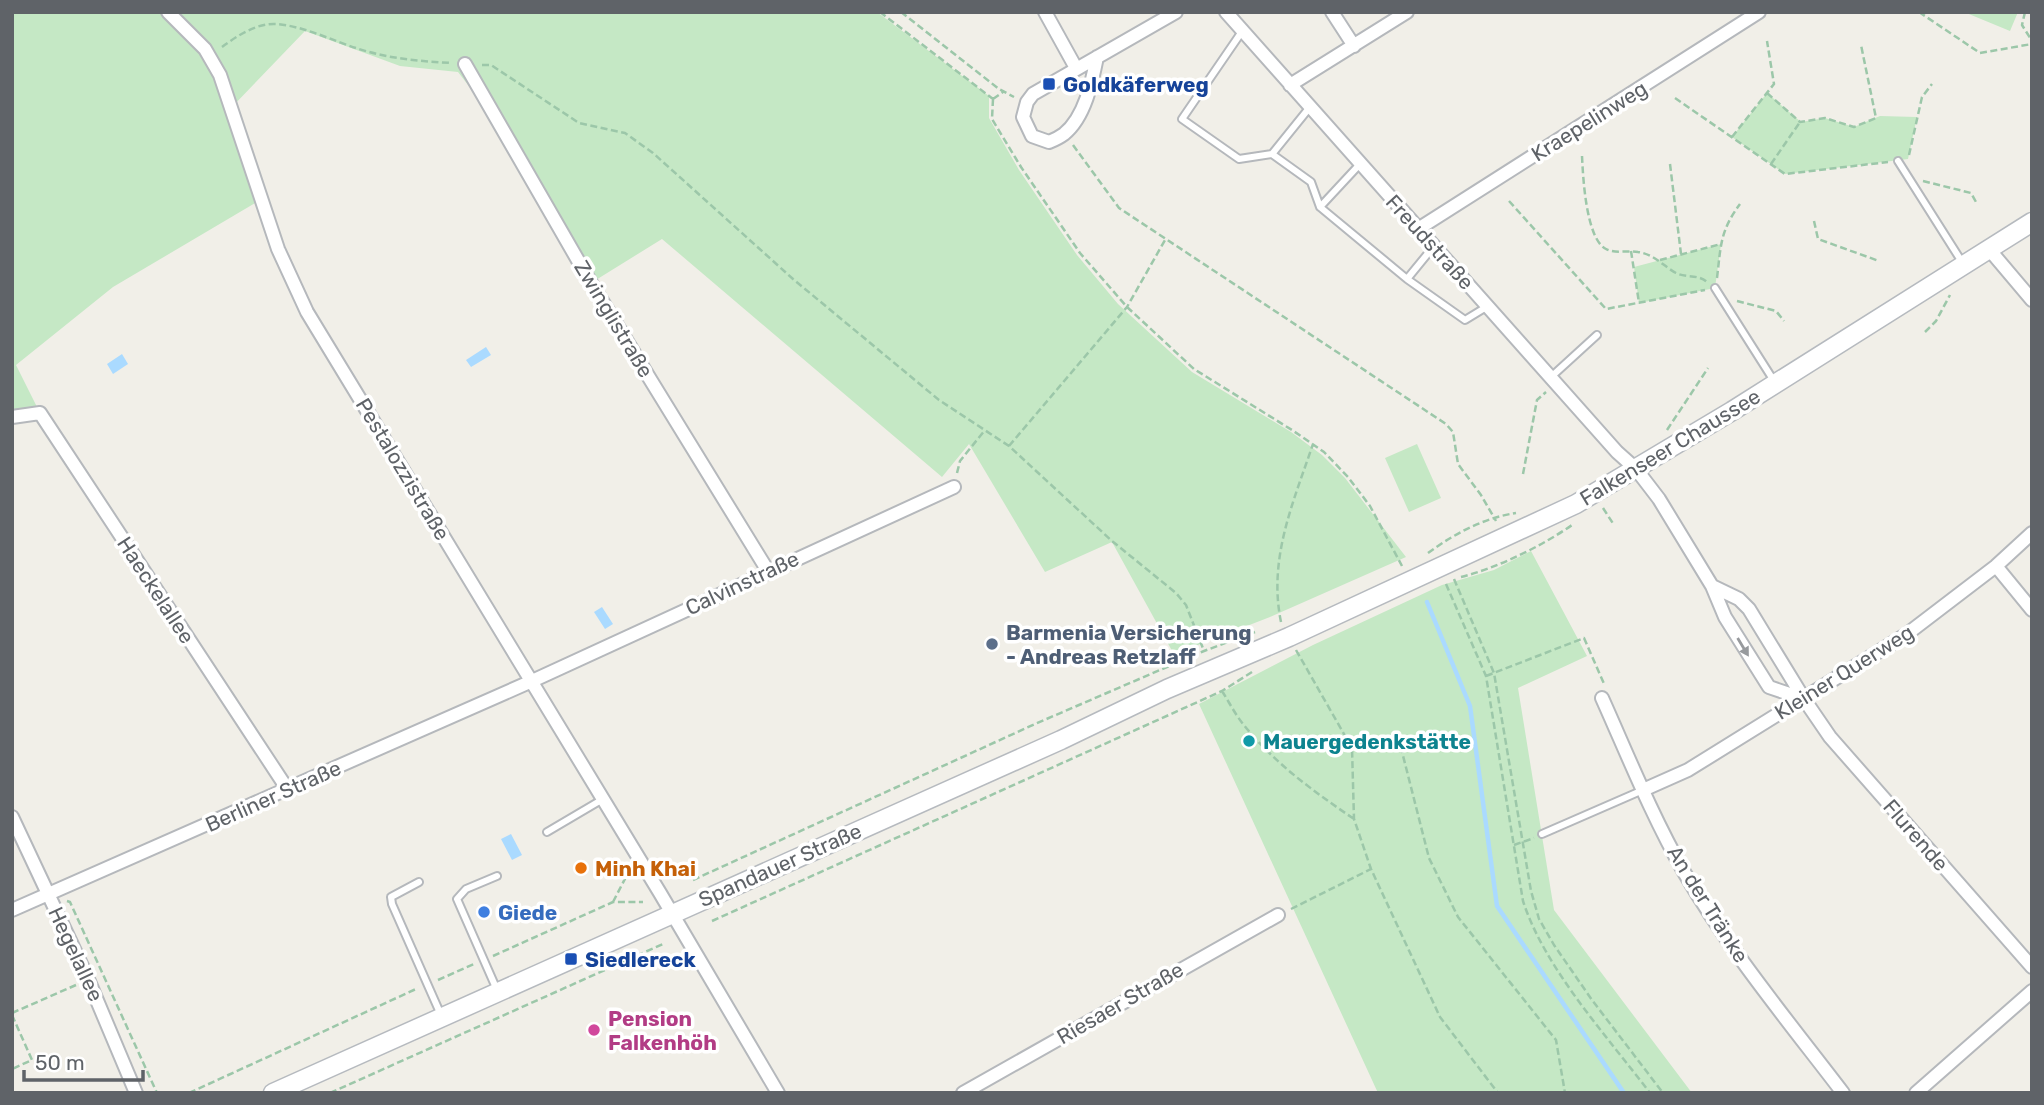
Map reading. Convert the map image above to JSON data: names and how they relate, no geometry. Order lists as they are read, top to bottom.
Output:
{
  "streets": {
    "main road": ["Falkenseer Chaussee", "Spandauer Straße"],
    "street": [
      "Kraepelinweg",
      "Freudstraße",
      "Zwinglistraße",
      "Pestalozzistraße",
      "Calvinstraße",
      "Haeckelallee",
      "Kleiner Querweg",
      "Berliner Straße",
      "Flurende",
      "An der Tränke",
      "Hegelallee",
      "Riesaer Straße"
    ]
  },
  "crossings": [
    ["Kraepelinweg", "Freudstraße"],
    ["Freudstraße", "Falkenseer Chaussee"],
    ["Freudstraße", "Flurende"],
    ["Zwinglistraße", "Calvinstraße"],
    ["Falkenseer Chaussee", "Flurende"],
    ["Falkenseer Chaussee", "Spandauer Straße"],
    ["Pestalozzistraße", "Calvinstraße"],
    ["Pestalozzistraße", "Berliner Straße"],
    ["Pestalozzistraße", "Spandauer Straße"],
    ["Calvinstraße", "Berliner Straße"],
    ["Haeckelallee", "Berliner Straße"],
    ["Kleiner Querweg", "Flurende"],
    ["Kleiner Querweg", "An der Tränke"],
    ["Berliner Straße", "Hegelallee"]
  ],
  "places": {
    "transit": ["Goldkäferweg", "Siedlereck"],
    "other": [
      "Barmenia Versicherung - Andreas Retzlaff",
      "Mauergedenkstätte",
      "Minh Khai",
      "Giede",
      "Pension Falkenhöh"
    ]
  },
  "scale_bar": "50 m"
}
